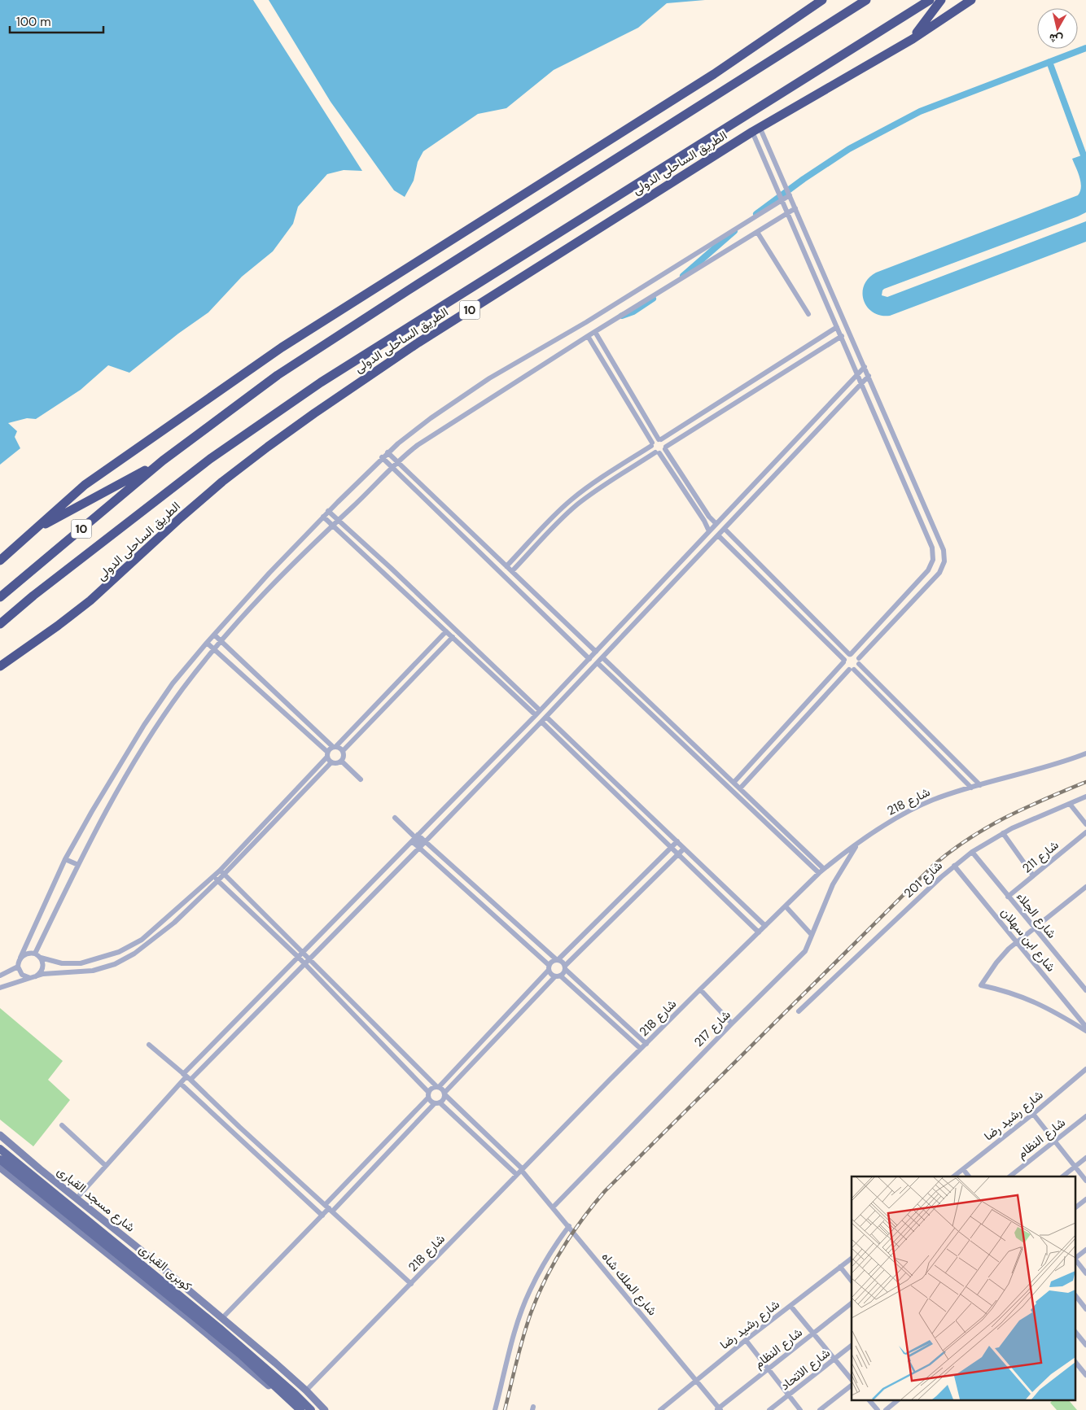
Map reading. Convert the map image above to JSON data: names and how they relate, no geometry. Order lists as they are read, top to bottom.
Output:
{
  "streets": {
    "highway": ["الطريق الساحلى الدولى", "10"],
    "main road": ["كوبرى القبارى"],
    "street": [
      "شارع 218",
      "شارع 211",
      "شارع 201",
      "شارع الجلاء",
      "شارع ابن سهلان",
      "شارع 217",
      "شارع رشيد رضا",
      "شارع النظام",
      "شارع مسجد القبارى",
      "شارع الملك شاه",
      "شارع الاتحاد"
    ]
  },
  "crossings": [
    ["شارع 218", "شارع 217"],
    ["شارع 218", "شارع مسجد القبارى"],
    ["شارع 218", "شارع الملك شاه"],
    ["شارع 211", "شارع الجلاء"],
    ["شارع 201", "شارع الجلاء"],
    ["شارع 201", "شارع ابن سهلان"],
    ["شارع 217", "شارع الملك شاه"],
    ["شارع رشيد رضا", "شارع الملك شاه"],
    ["شارع النظام", "شارع الملك شاه"]
  ],
  "scale_bar": "100 m",
  "north": "bottom"
}
